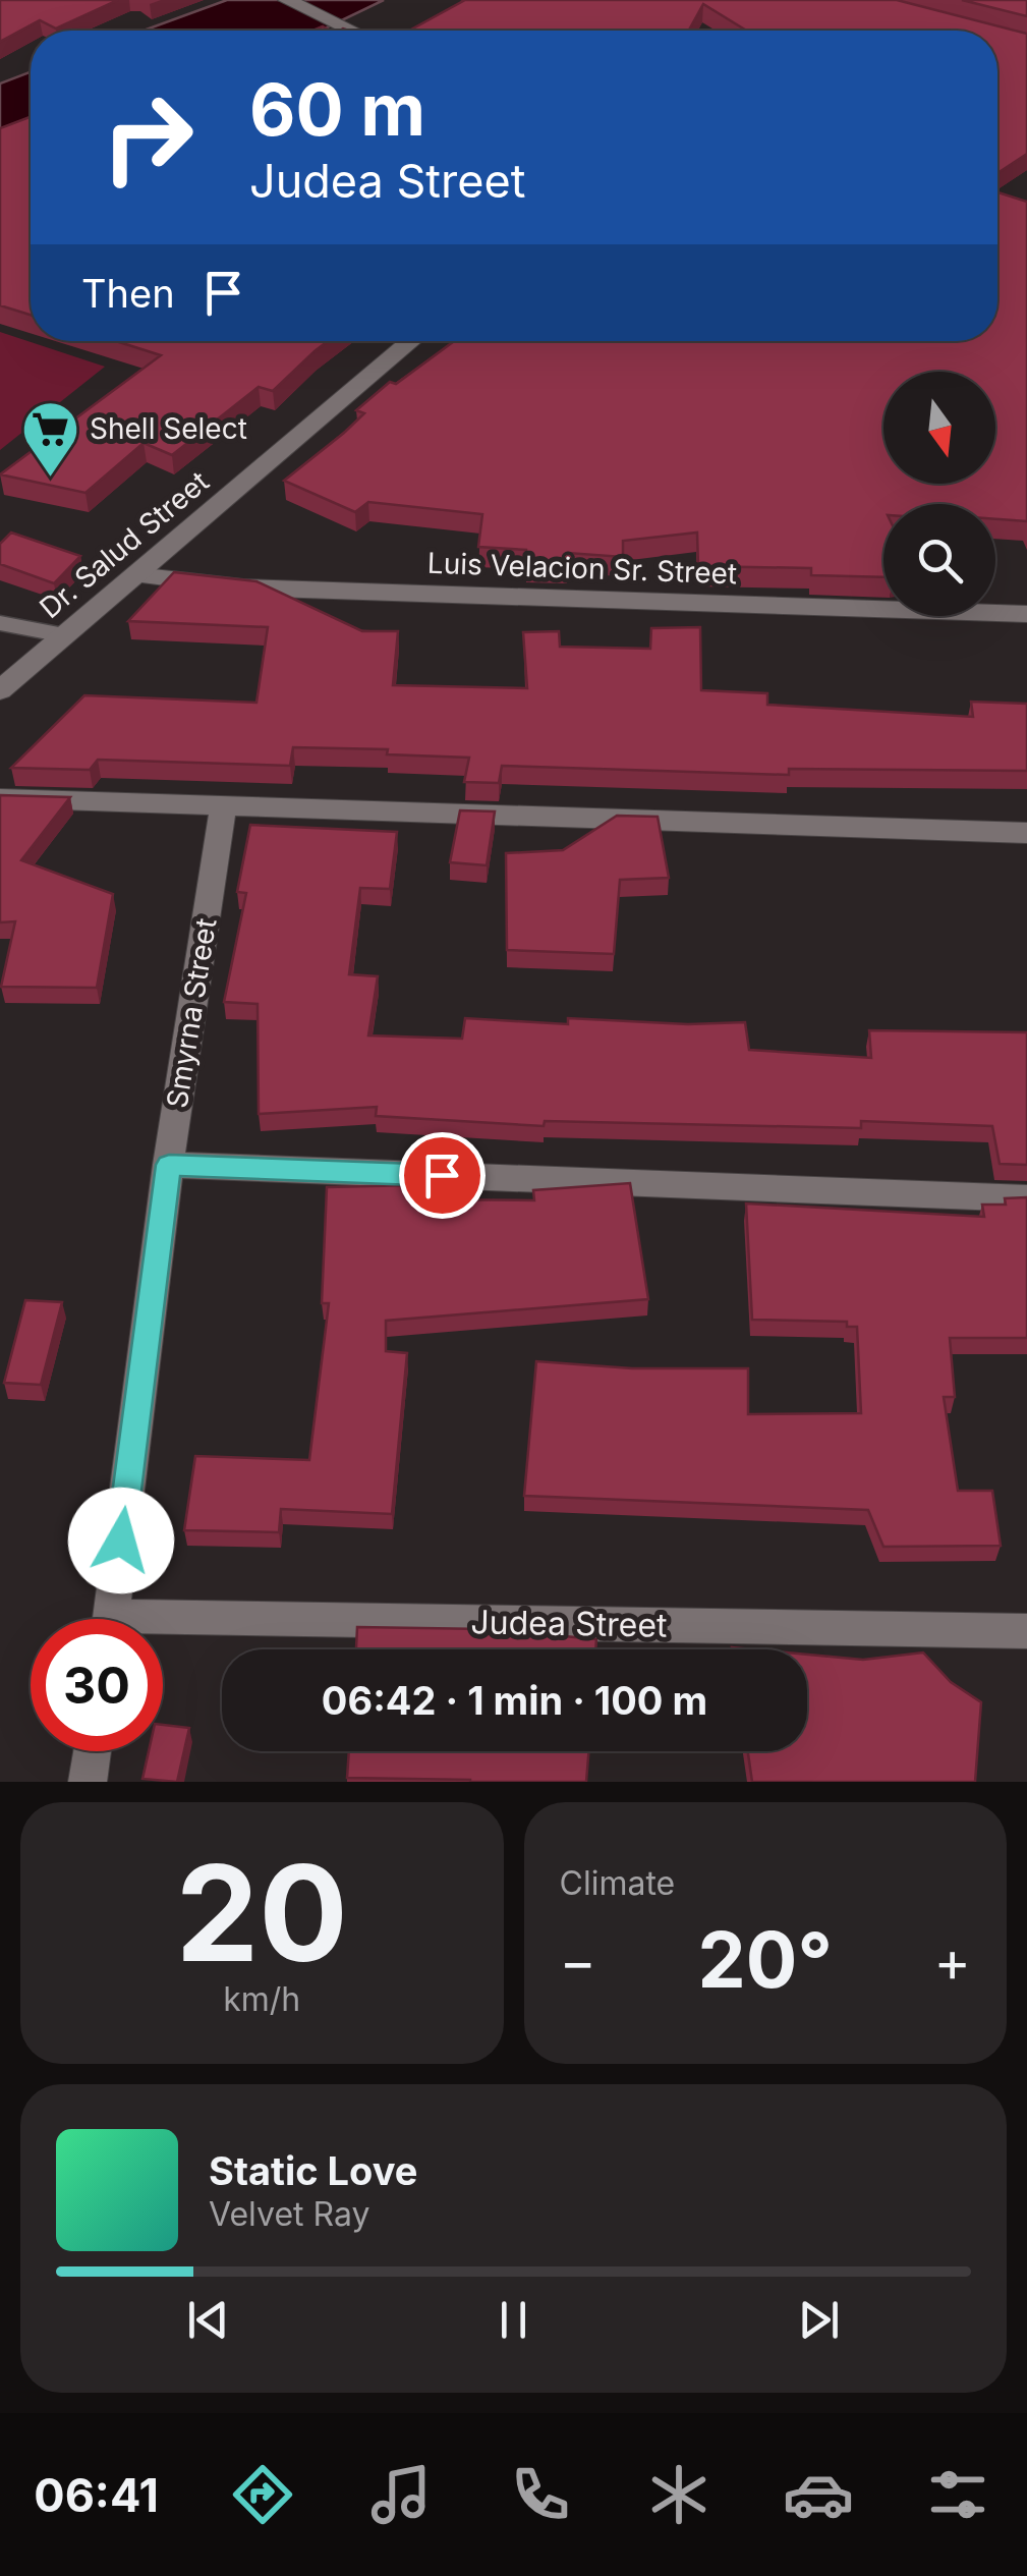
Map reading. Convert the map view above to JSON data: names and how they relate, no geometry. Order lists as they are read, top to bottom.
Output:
{
  "streets": {
    "street": [
      "Dr. Salud Street",
      "Luis Velacion Sr. Street",
      "Smyrna Street",
      "Judea Street"
    ]
  },
  "crossings": [
    ["Dr. Salud Street", "Luis Velacion Sr. Street"]
  ],
  "places": {
    "supermarket": ["Shell Select"]
  },
  "north": "bottom",
  "page": {
    "turn": ["60 m", "Judea Street"],
    "then": "Then",
    "limit": "30",
    "trip": "06:42 · 1 min · 100 m",
    "tile": [
      ["20", "km/h"],
      "Climate"
    ],
    "heat": ["−", "20°", "+"],
    "song": ["Static Love", "Velvet Ray"],
    "tabs": "06:41"
  }
}
